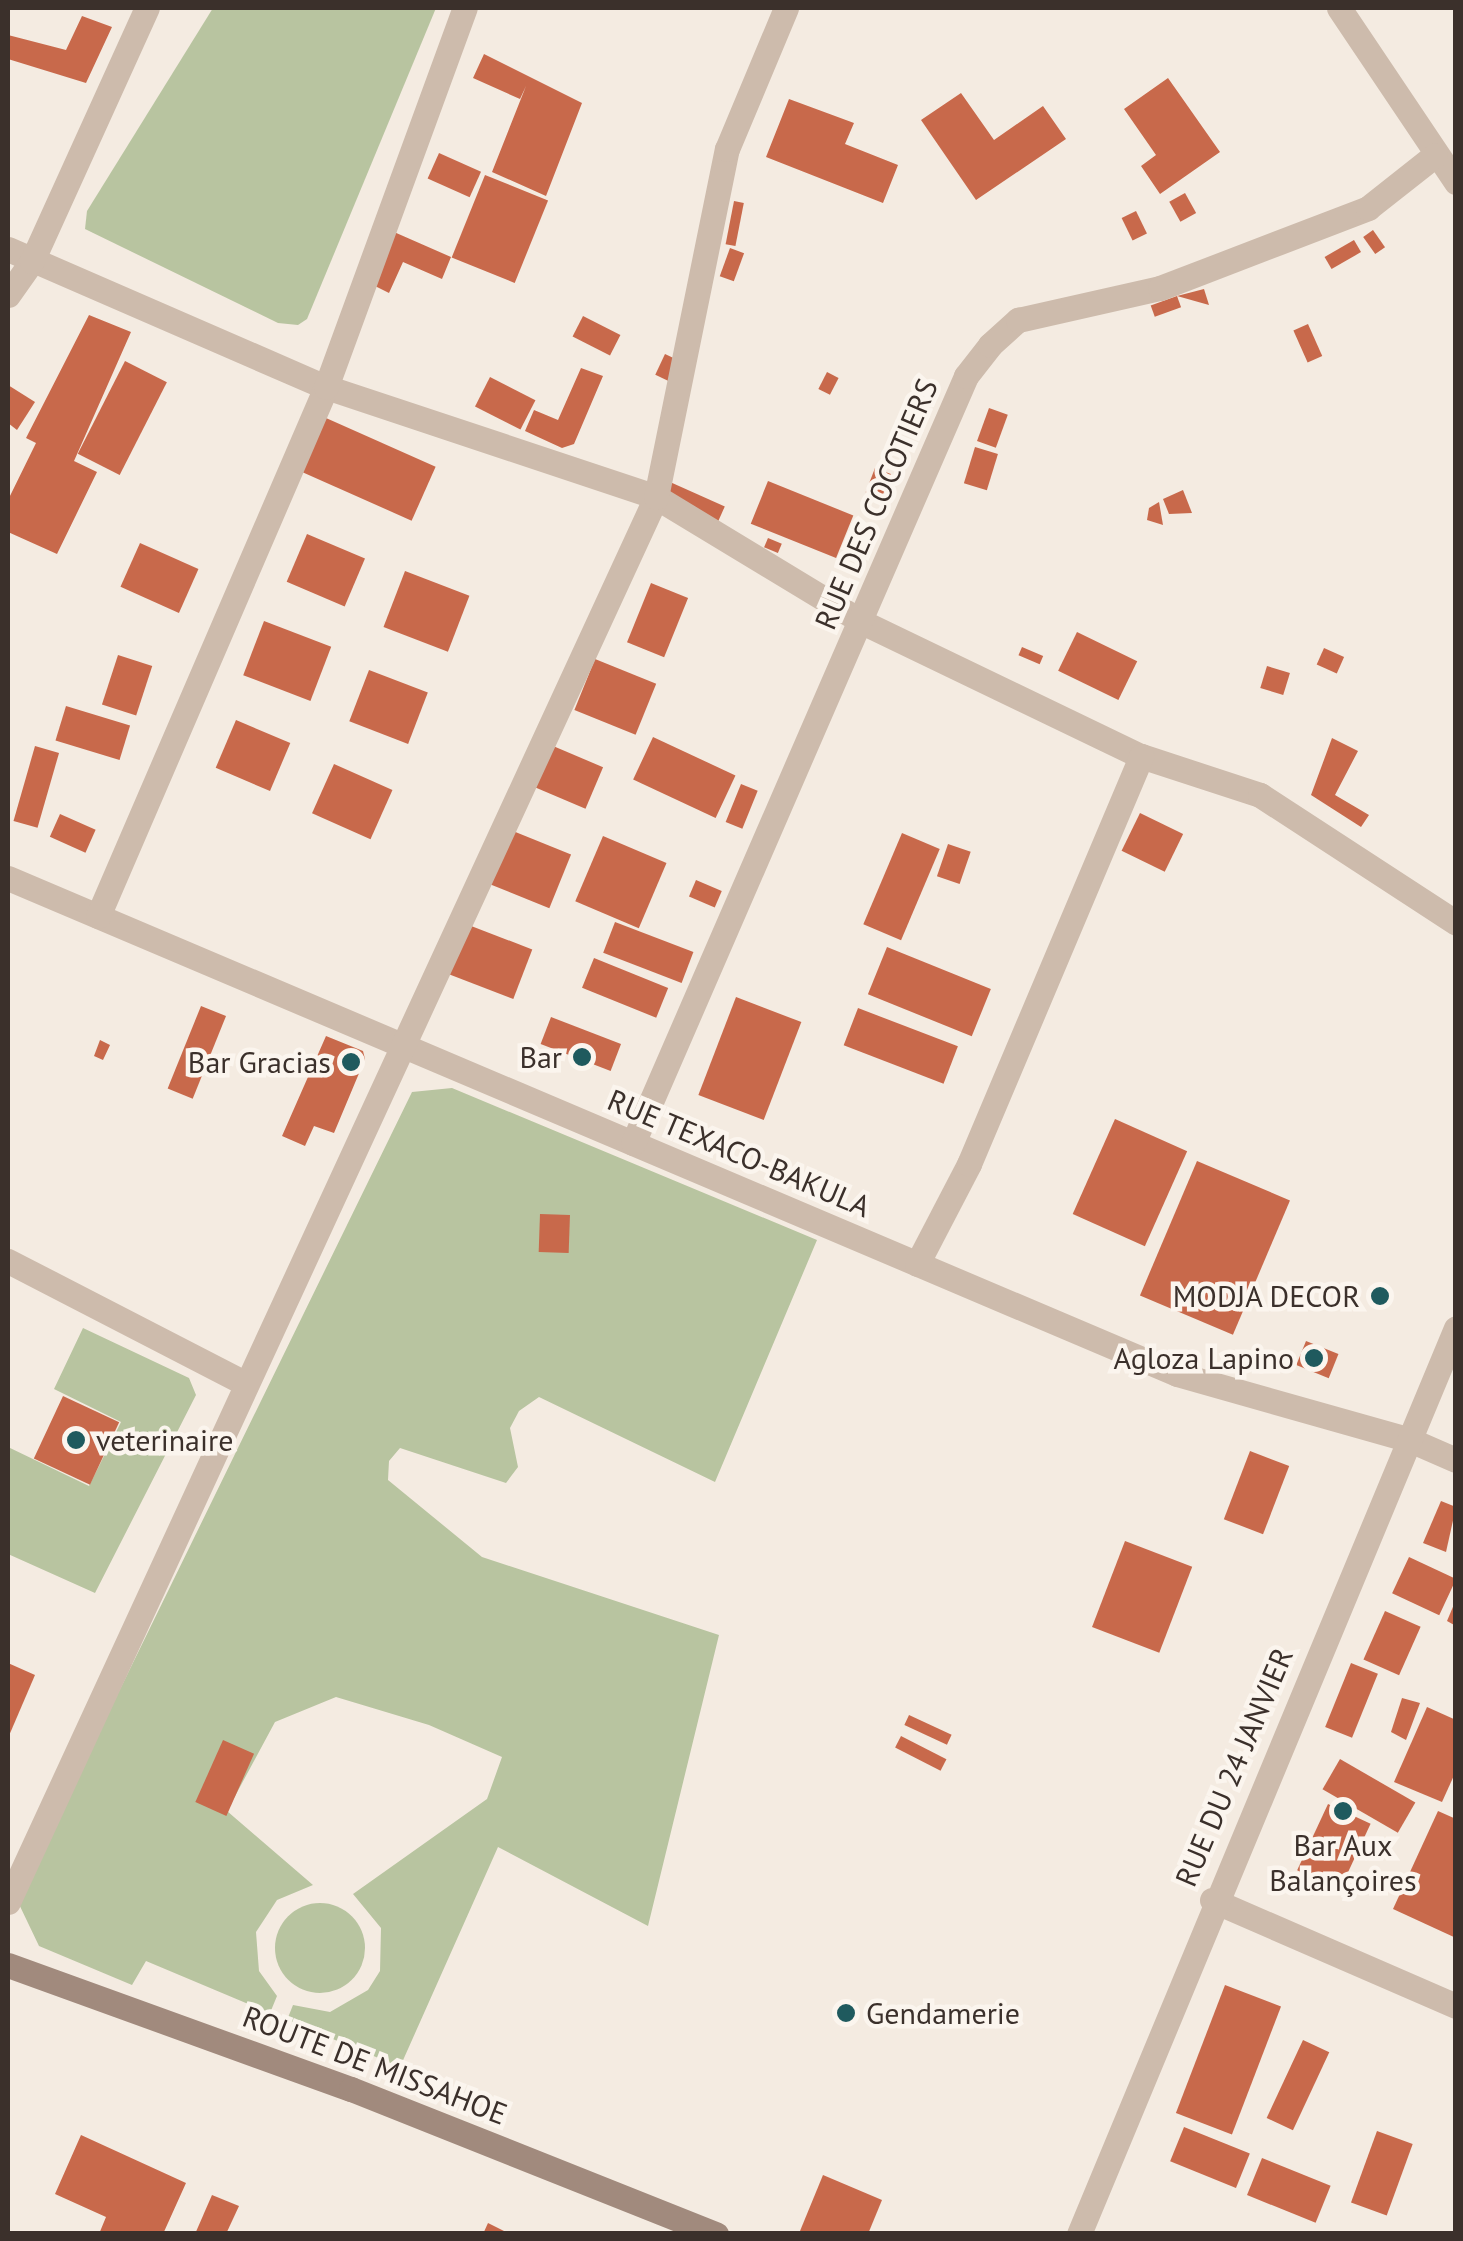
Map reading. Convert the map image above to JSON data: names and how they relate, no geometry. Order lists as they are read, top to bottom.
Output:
{
  "streets": {
    "main road": ["ROUTE DE MISSAHOE"],
    "street": ["RUE DES COCOTIERS", "RUE TEXACO-BAKULA", "RUE DU 24 JANVIER"]
  },
  "crossings": [
    ["RUE DES COCOTIERS", "RUE TEXACO-BAKULA"],
    ["RUE TEXACO-BAKULA", "RUE DU 24 JANVIER"]
  ],
  "places": [
    "Bar",
    "Bar Gracias",
    "MODJA DECOR",
    "Agloza Lapino",
    "veterinaire",
    "Bar Aux Balançoires",
    "Gendamerie"
  ]
}
